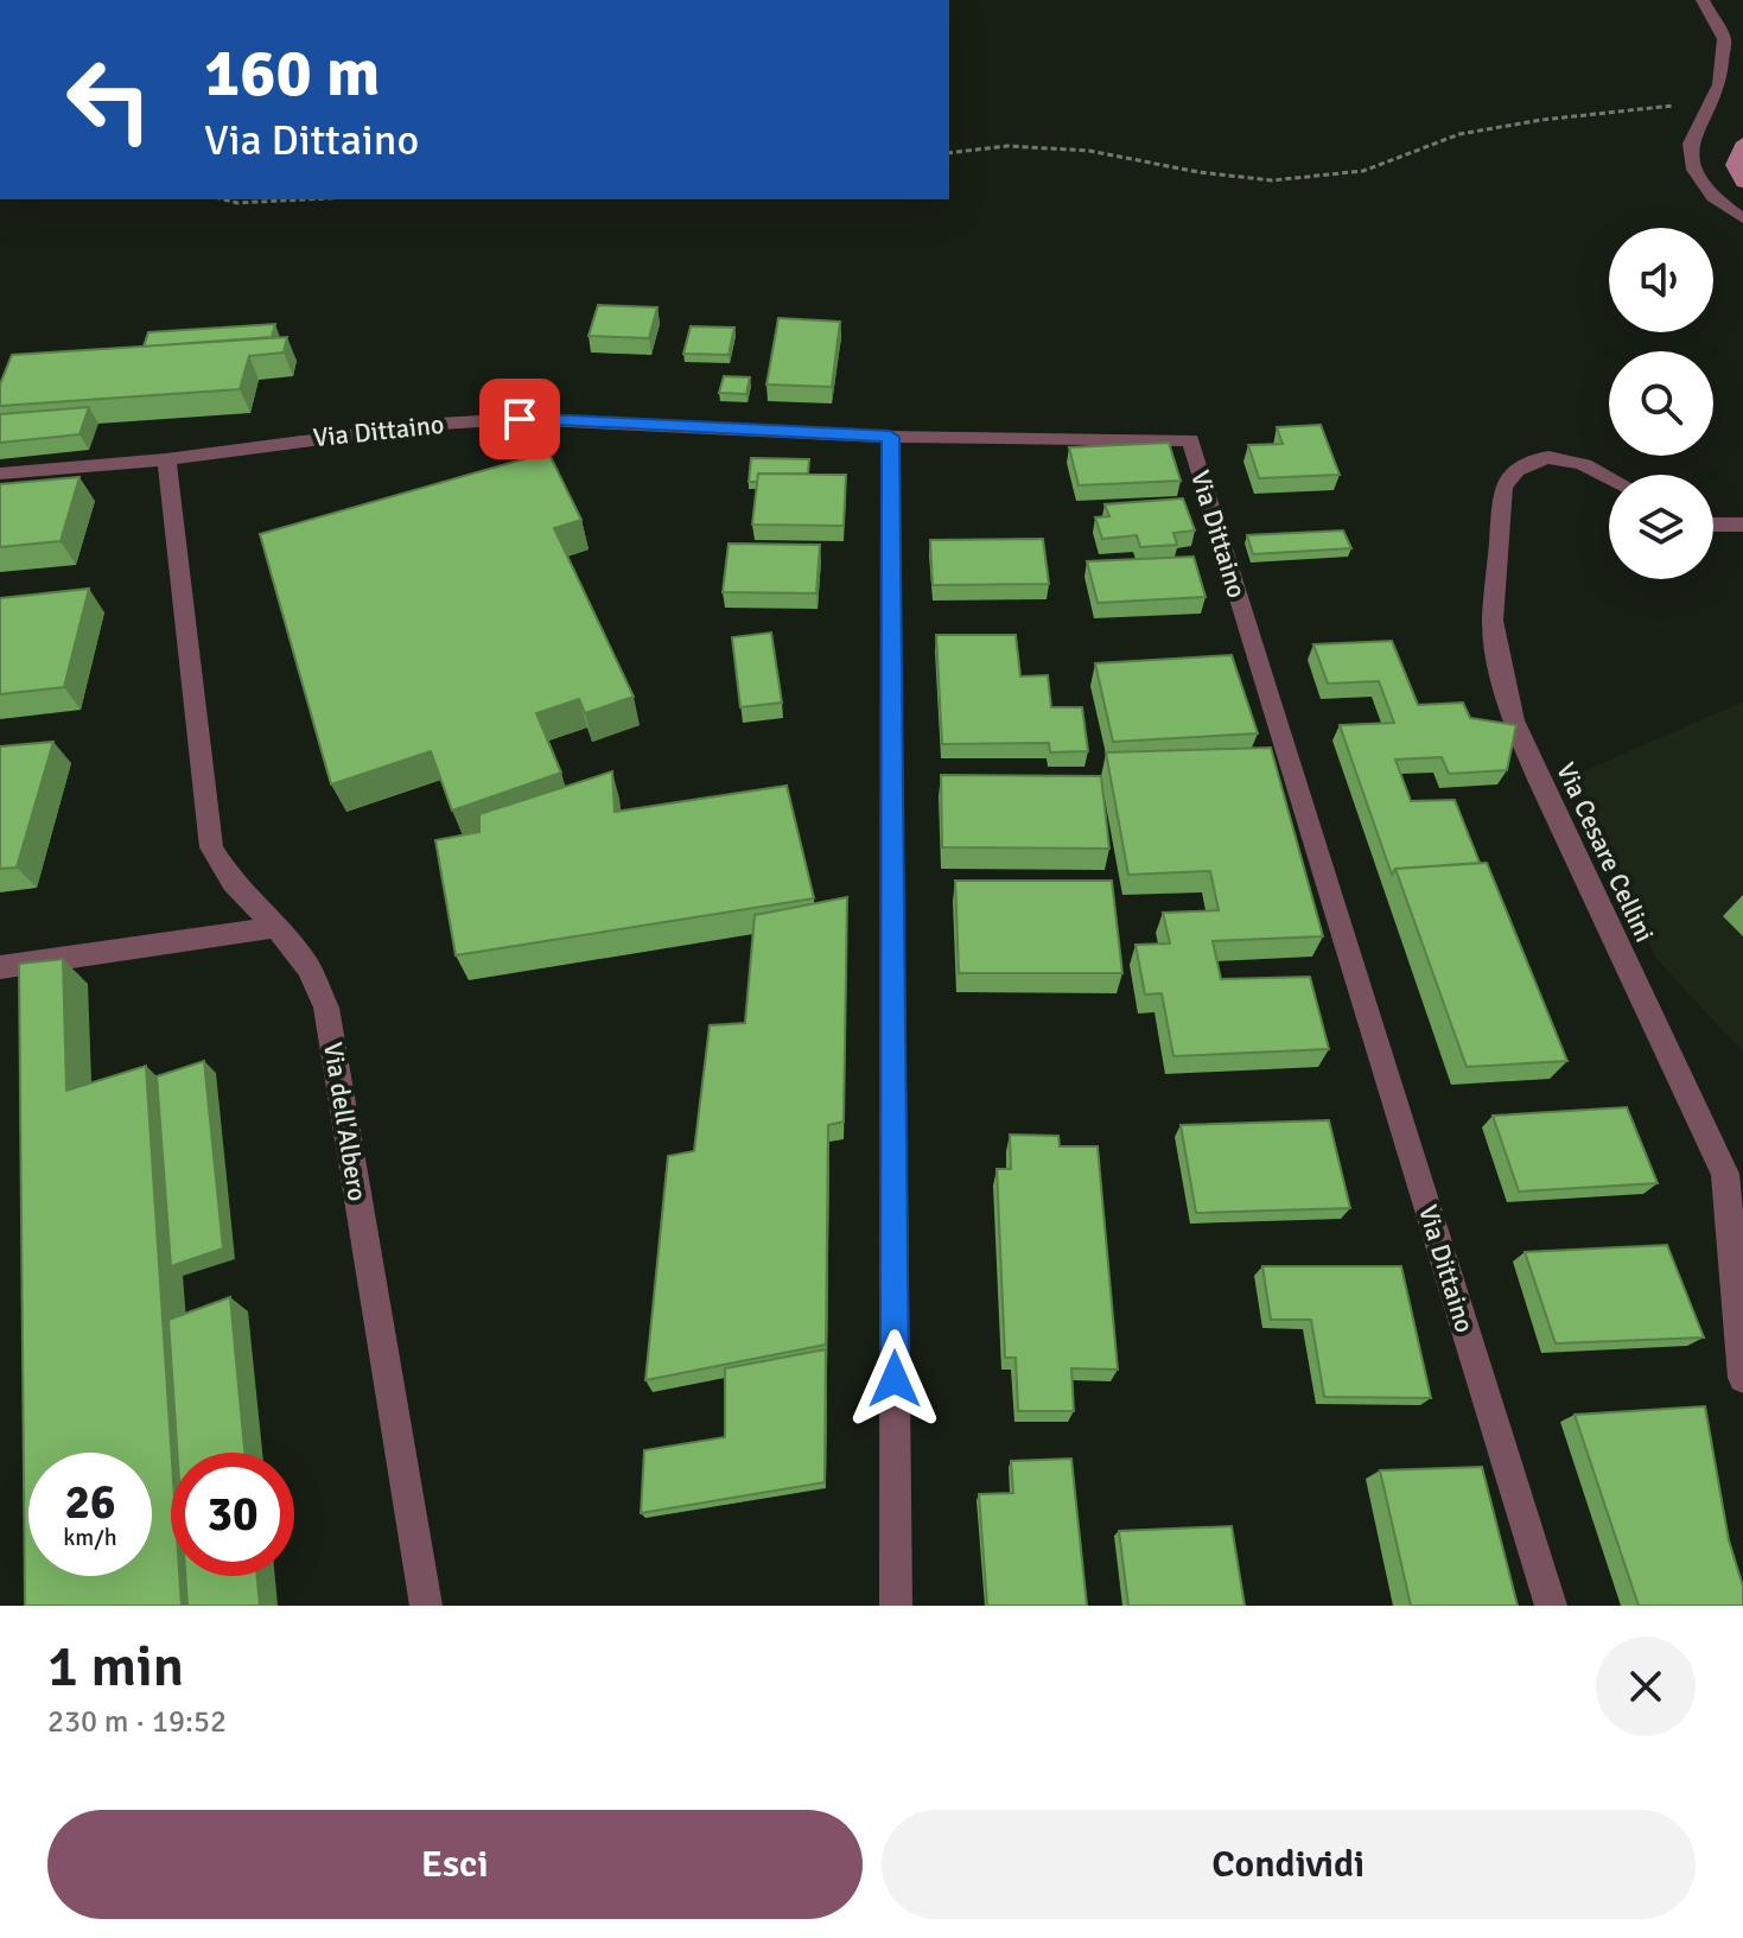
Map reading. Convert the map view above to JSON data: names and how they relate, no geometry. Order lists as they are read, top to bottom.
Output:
{
  "streets": {
    "street": ["Via Dittaino", "Via Cesare Cellini", "Via dell'Albero"]
  },
  "crossings": [
    ["Via Dittaino", "Via dell'Albero"]
  ],
  "page": {
    "turn": ["160 m", "Via Dittaino"],
    "speed": "26 km/h",
    "limit": "30",
    "heading": ["1 min", "230 m · 19:52"],
    "buttons": ["Esci", "Condividi"]
  }
}
